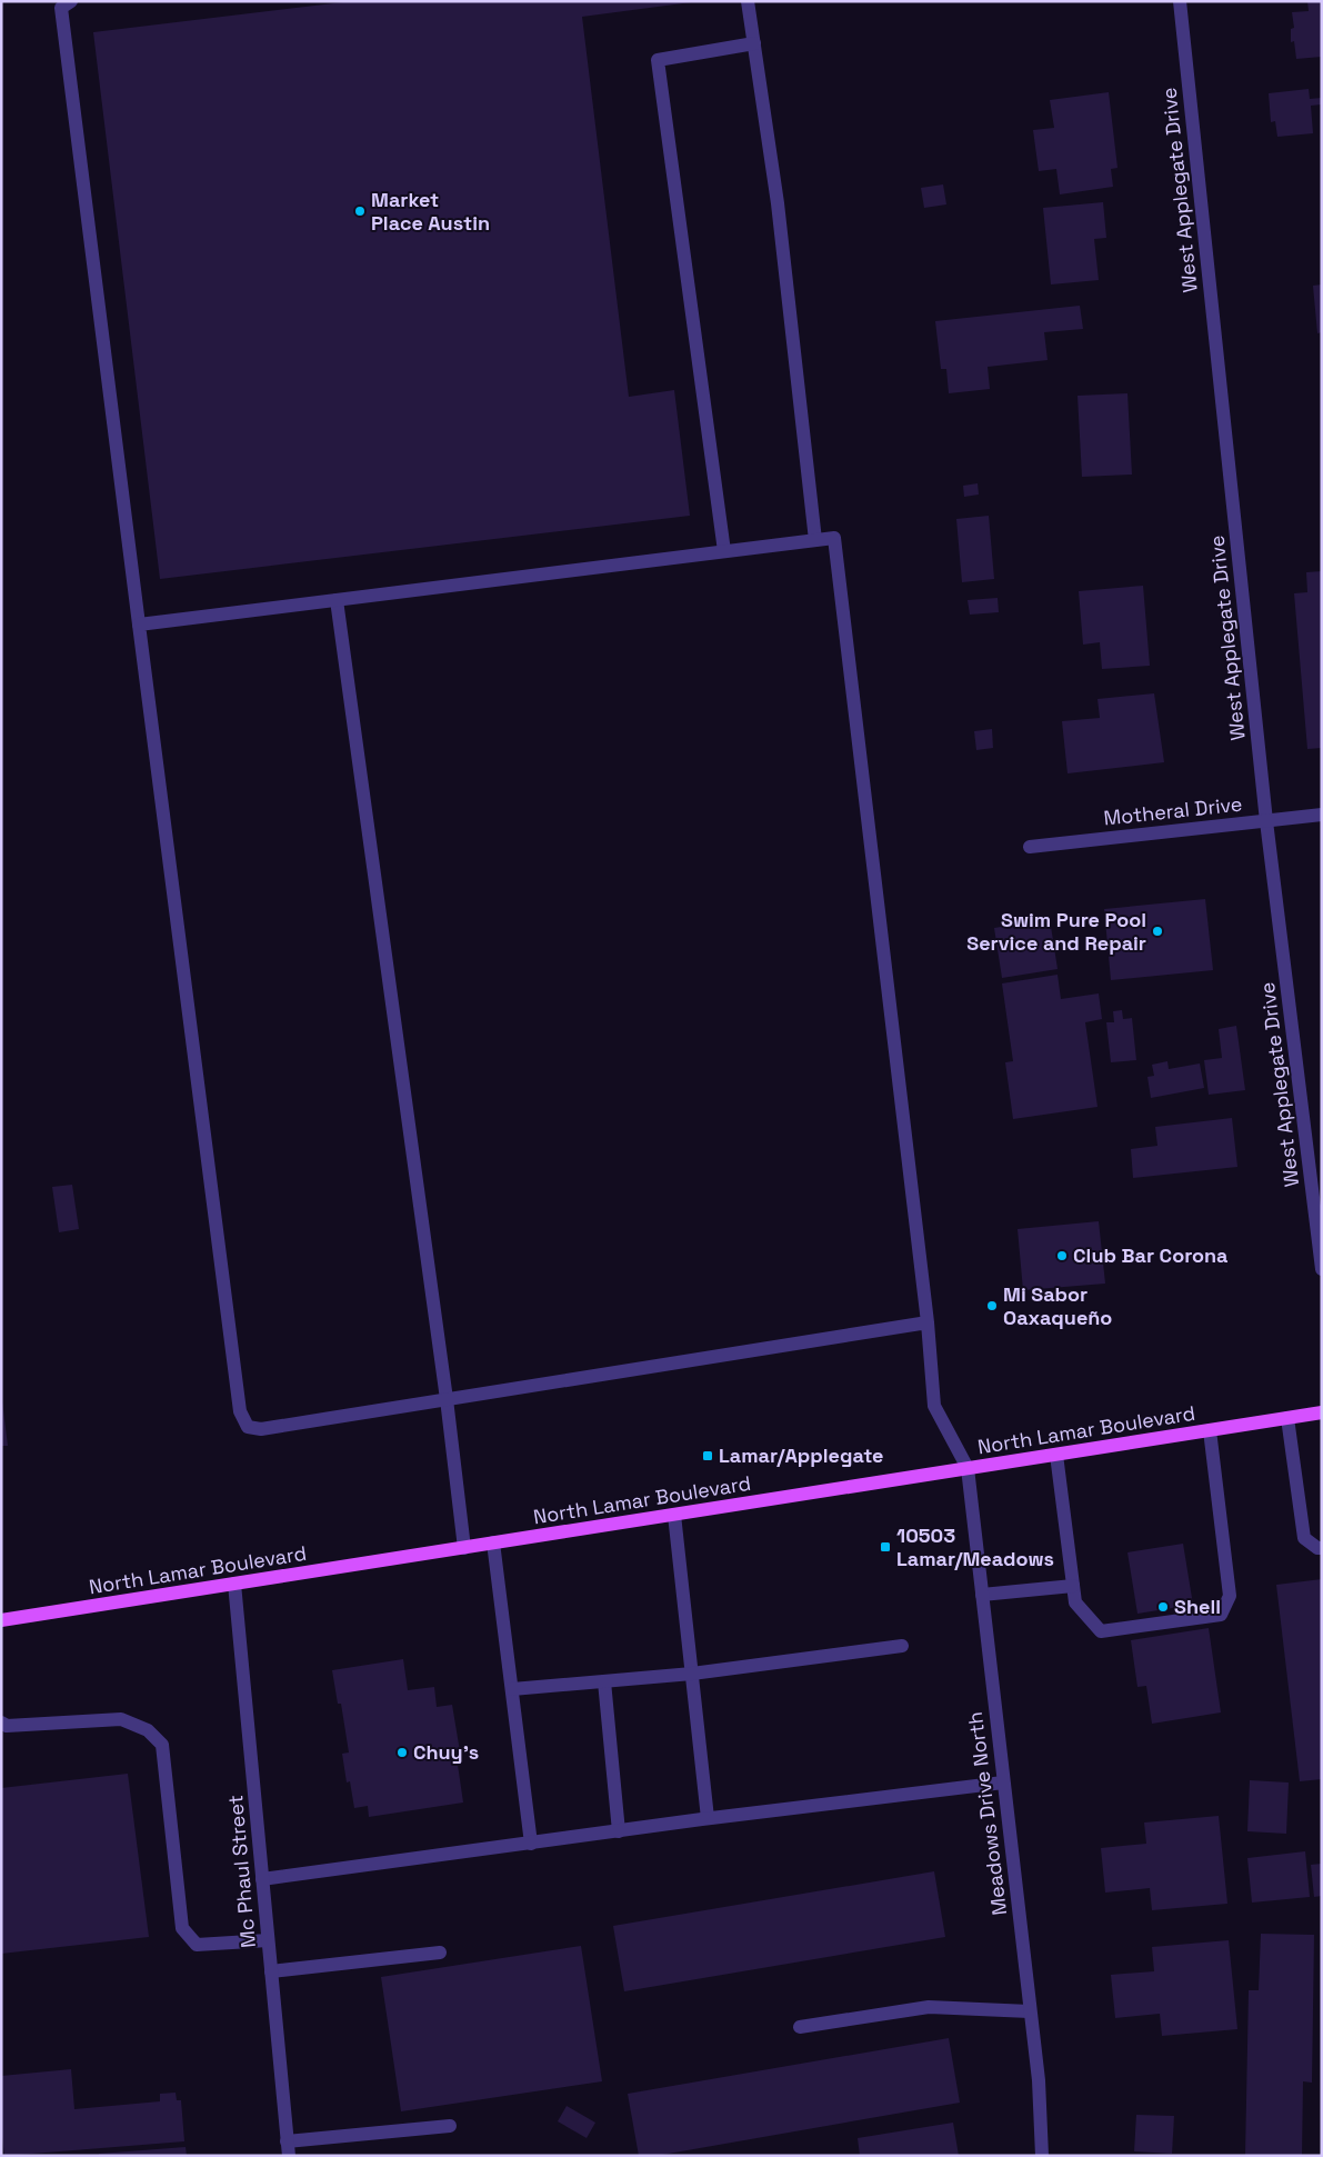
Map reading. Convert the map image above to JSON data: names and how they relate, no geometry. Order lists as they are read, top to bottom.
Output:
{
  "streets": {
    "main road": ["North Lamar Boulevard"],
    "street": [
      "West Applegate Drive",
      "Motheral Drive",
      "Meadows Drive North",
      "Mc Phaul Street"
    ]
  },
  "crossings": [
    ["West Applegate Drive", "Motheral Drive"],
    ["North Lamar Boulevard", "Meadows Drive North"],
    ["North Lamar Boulevard", "Mc Phaul Street"]
  ],
  "places": {
    "other": [
      "Market Place Austin",
      "Swim Pure Pool Service and Repair",
      "Club Bar Corona",
      "Mi Sabor Oaxaqueño",
      "Shell",
      "Chuy's"
    ],
    "transit": ["Lamar/Applegate", "10503 Lamar/Meadows"]
  }
}
